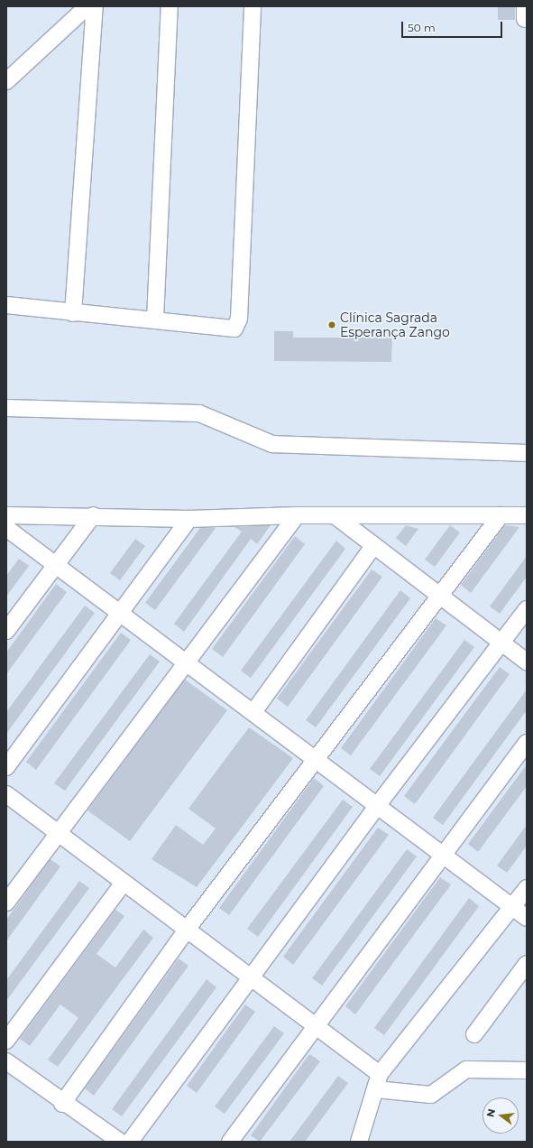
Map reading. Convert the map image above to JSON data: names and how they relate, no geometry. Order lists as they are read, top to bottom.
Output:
{
  "places": ["Clínica Sagrada Esperança Zango"],
  "scale_bar": "50 m",
  "north": "left"
}
